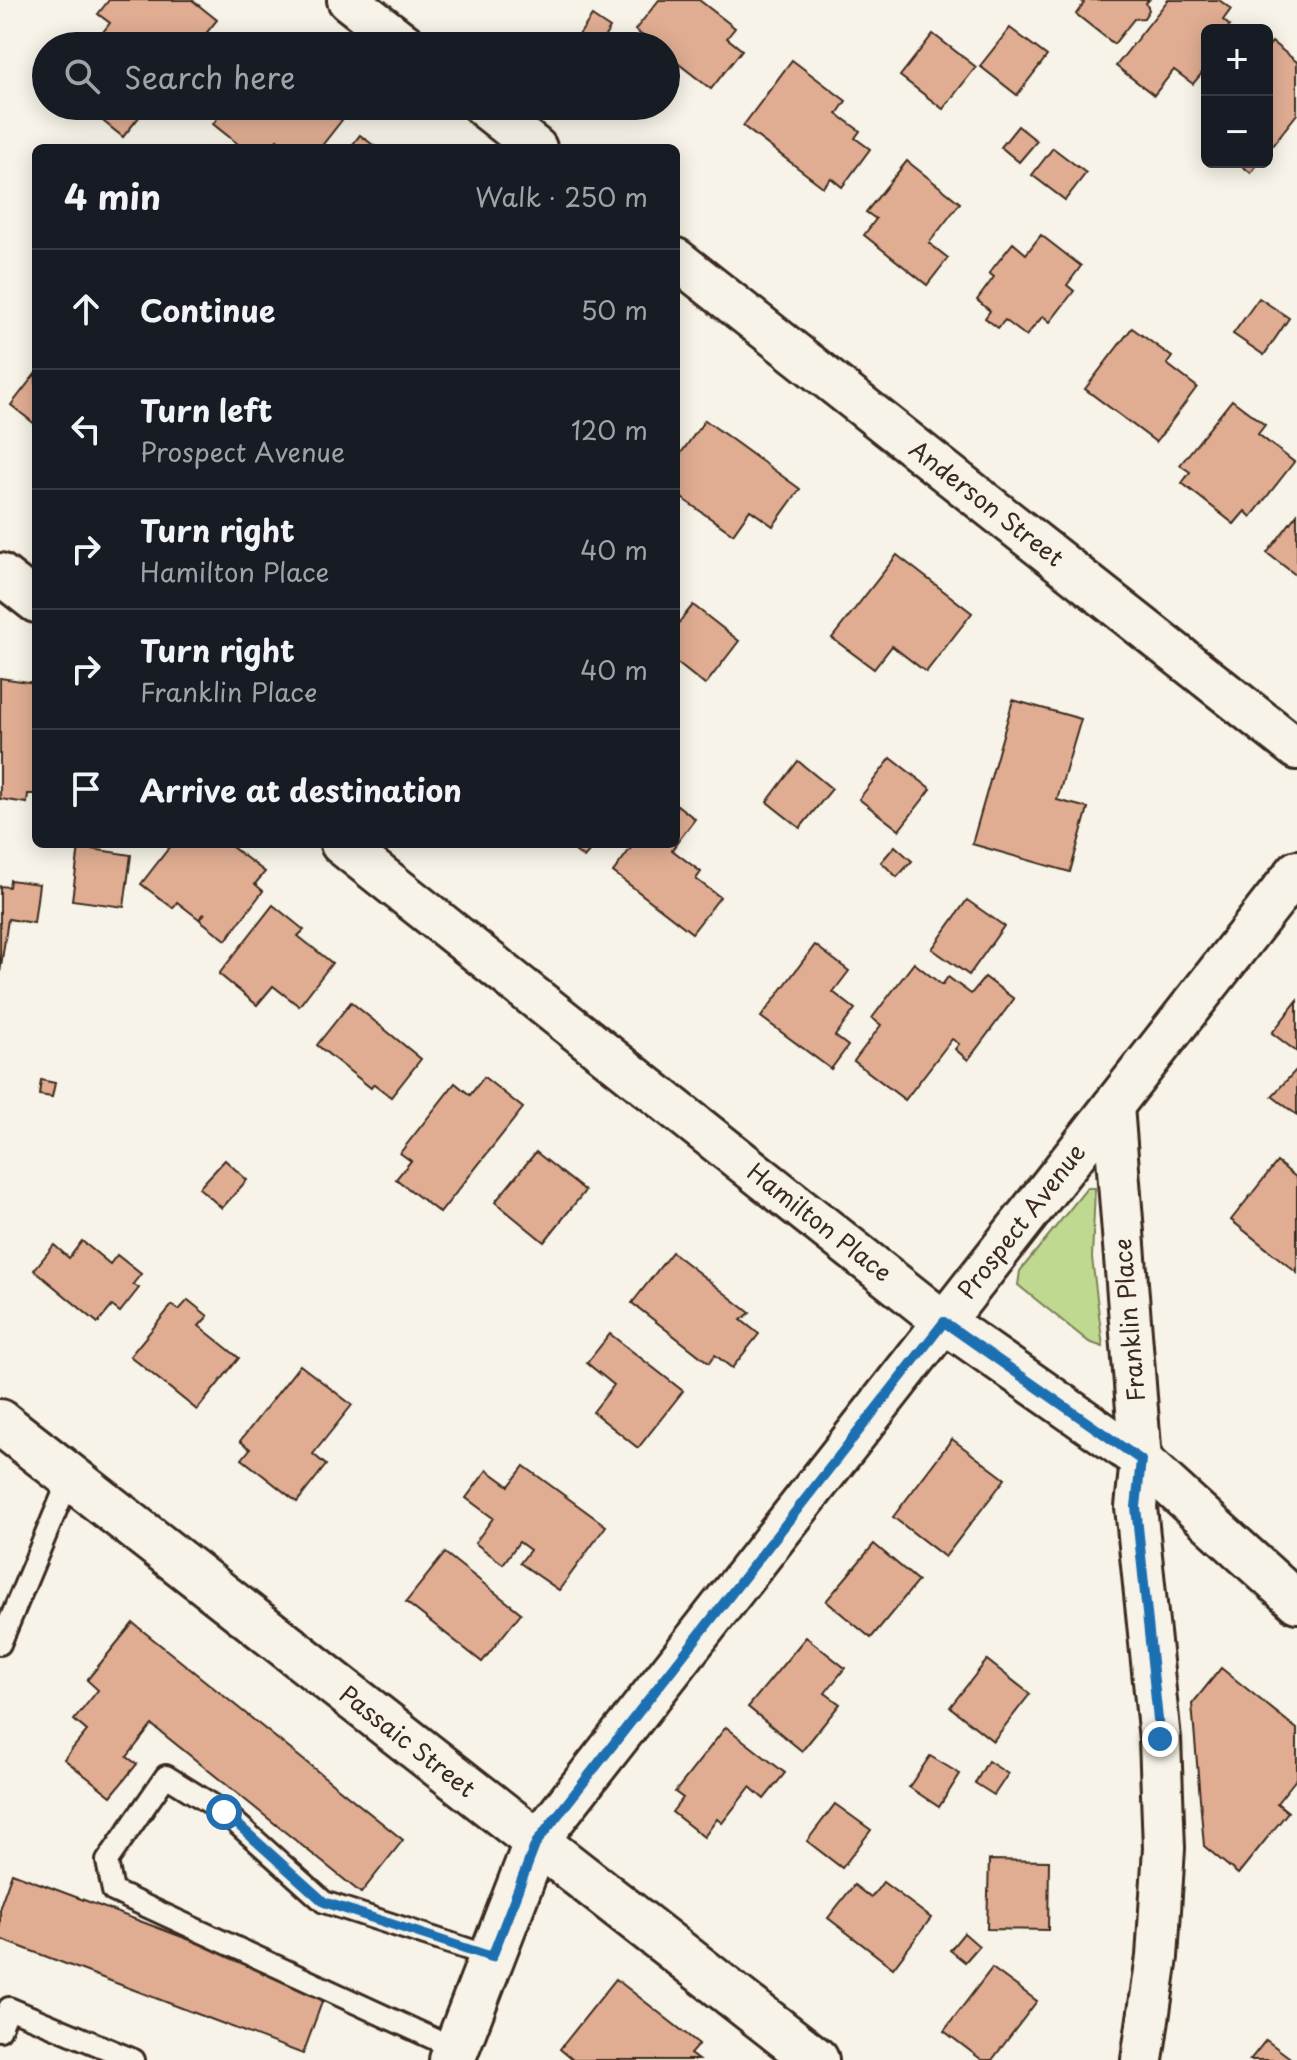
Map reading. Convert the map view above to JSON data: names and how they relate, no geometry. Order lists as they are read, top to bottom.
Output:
{
  "streets": {
    "main road": ["Prospect Avenue", "Passaic Street"],
    "street": ["Anderson Street", "Hamilton Place", "Franklin Place"]
  },
  "crossings": [
    ["Prospect Avenue", "Hamilton Place"],
    ["Prospect Avenue", "Franklin Place"],
    ["Prospect Avenue", "Passaic Street"],
    ["Hamilton Place", "Franklin Place"]
  ],
  "page": {
    "map_buttons": ["+", "−"],
    "search": "Search here",
    "heading": ["4 min", "Walk · 250 m"],
    "list": [
      ["Continue", "50 m"],
      ["Turn left", "Prospect Avenue", "120 m"],
      ["Turn right", "Hamilton Place", "40 m"],
      ["Turn right", "Franklin Place", "40 m"],
      "Arrive at destination"
    ]
  }
}
